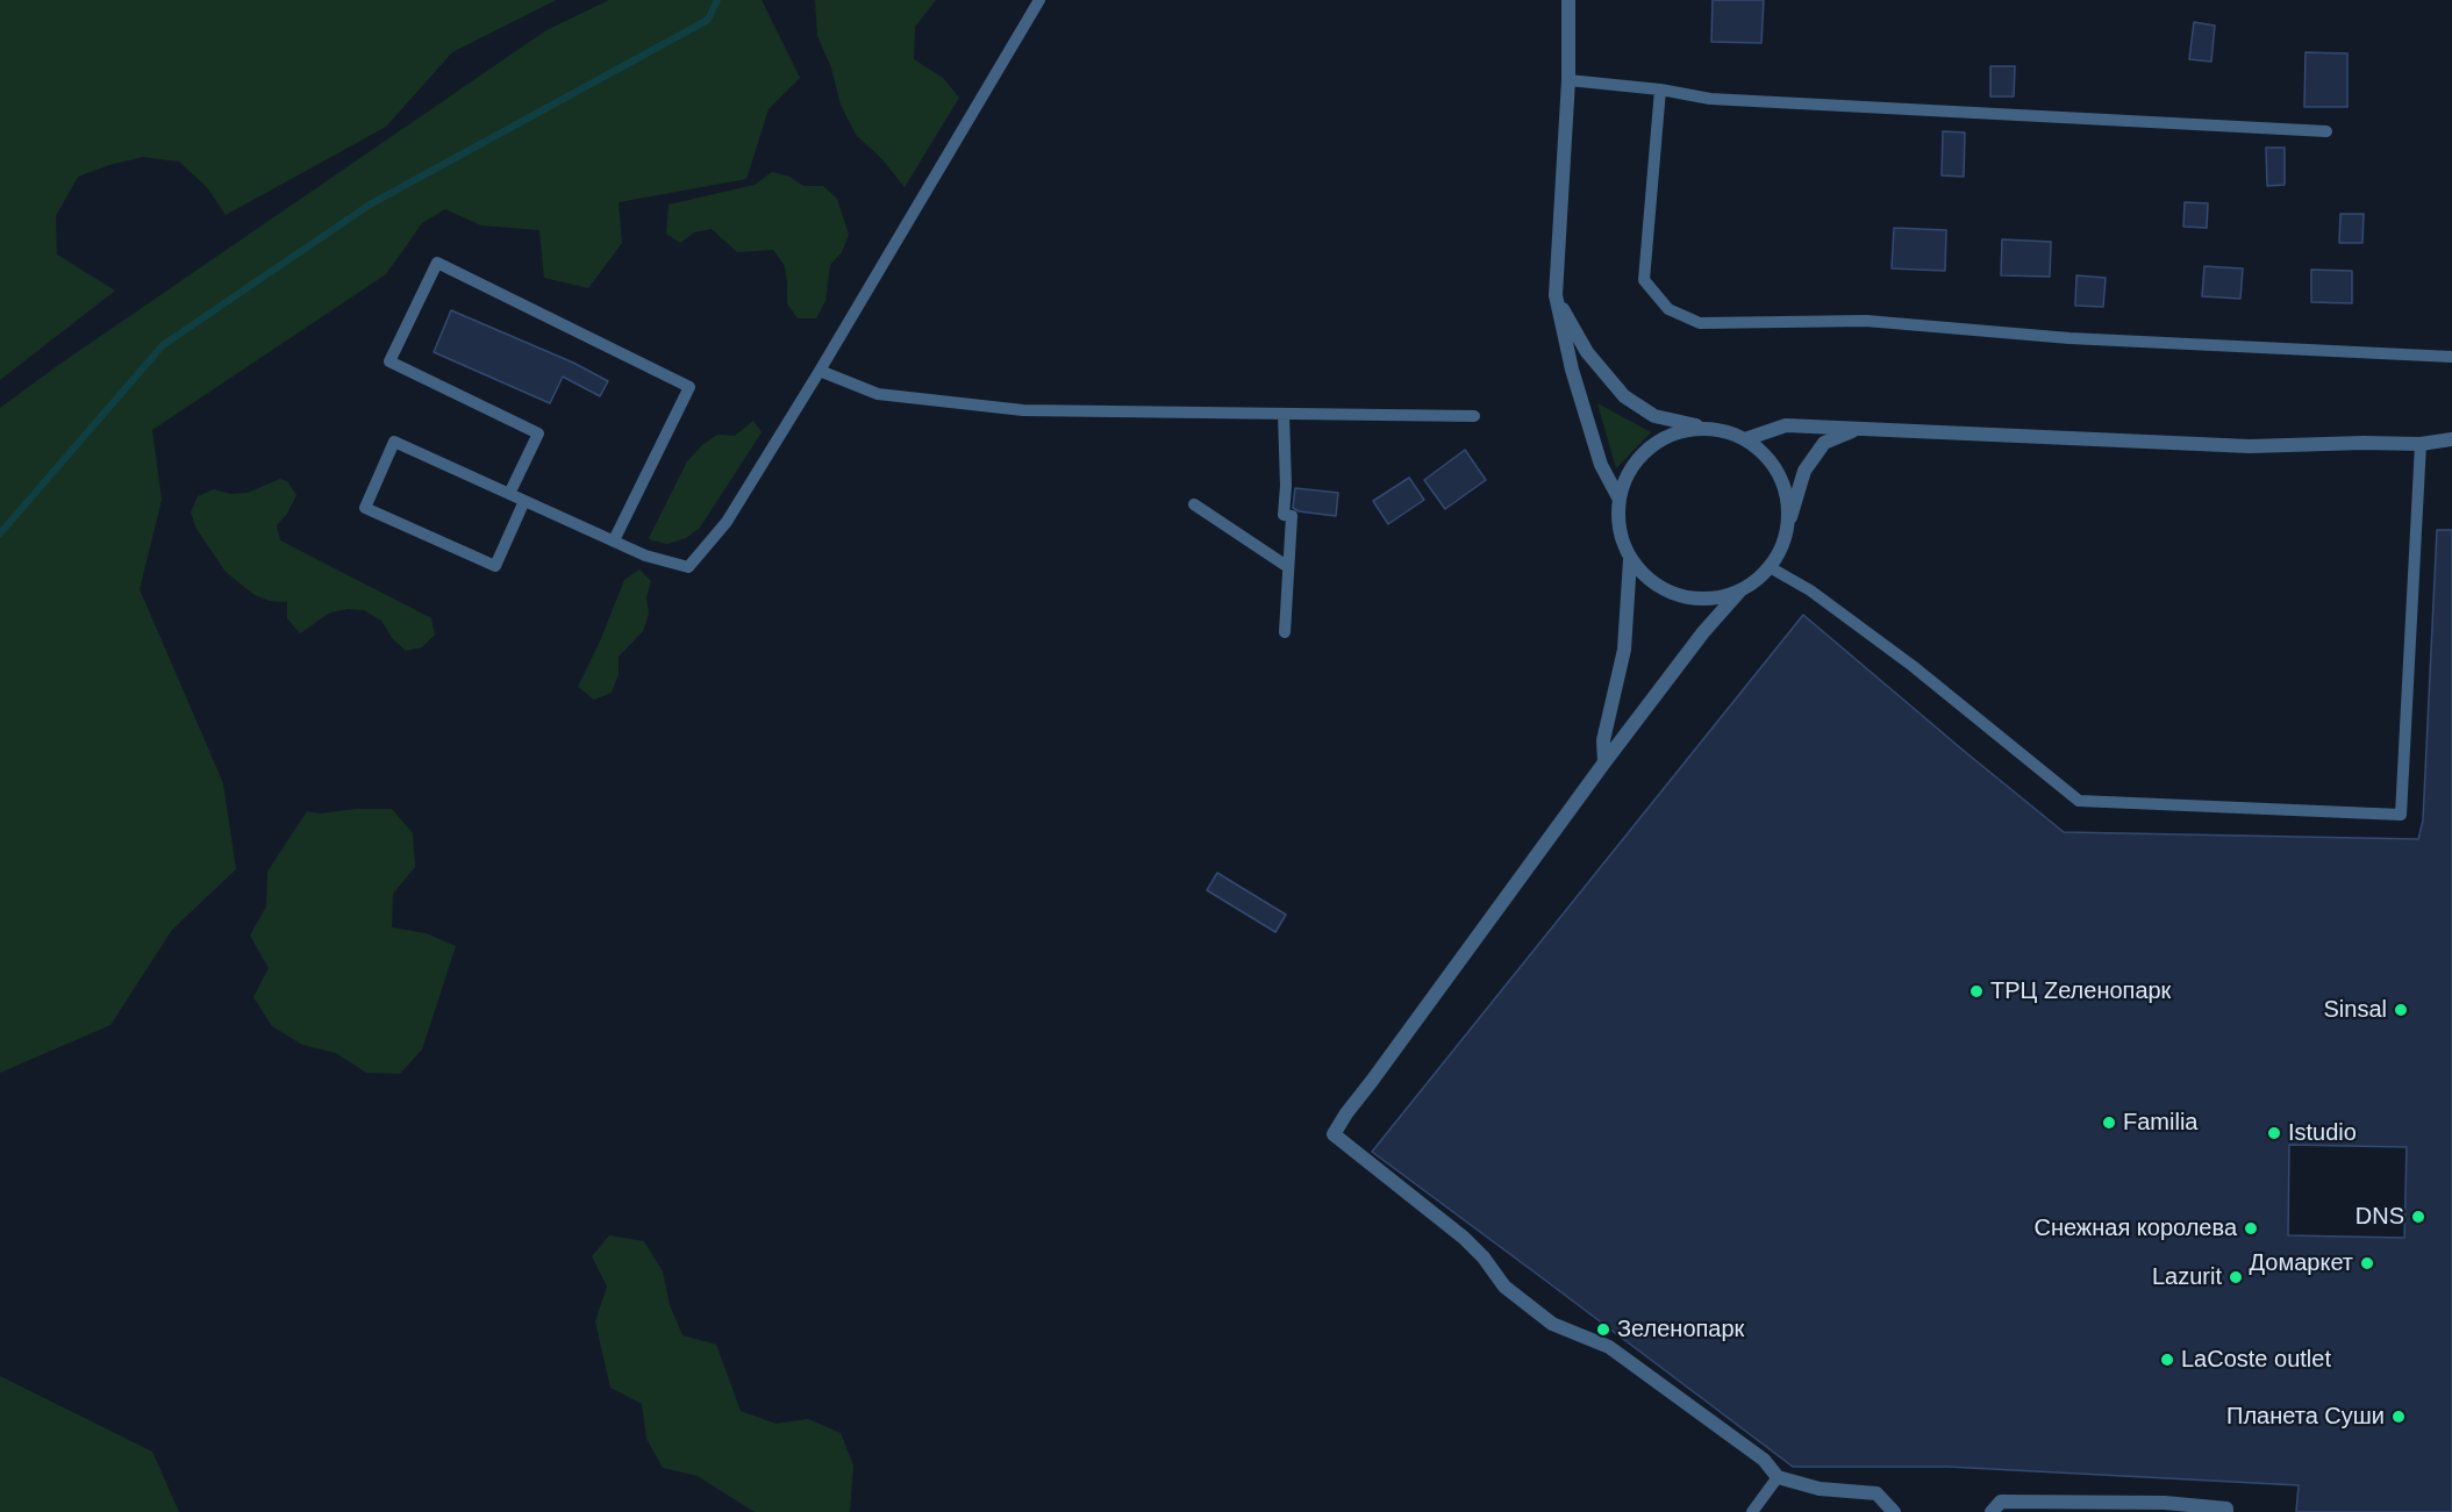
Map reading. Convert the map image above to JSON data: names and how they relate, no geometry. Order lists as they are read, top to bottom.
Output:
{
  "places": [
    "ТРЦ Zеленопарк",
    "Sinsal",
    "Familia",
    "Istudio",
    "DNS",
    "Снежная королева",
    "Домаркет",
    "Lazurit",
    "Зеленопарк",
    "LaCoste outlet",
    "Планета Суши"
  ]
}
